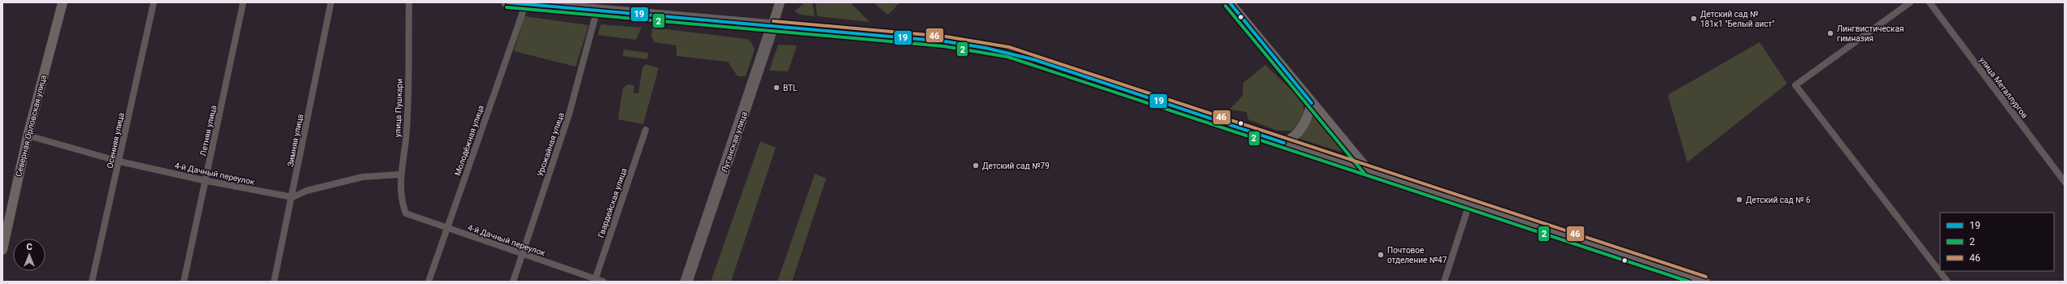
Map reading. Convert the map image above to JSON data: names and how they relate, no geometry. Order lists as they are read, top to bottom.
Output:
{
  "streets": {
    "highway": ["Луганская улица"],
    "street": [
      "улица Металлургов",
      "улица Пушкари",
      "Северная Орловская улица",
      "Летняя улица",
      "Осенняя улица",
      "Зимняя улица",
      "Молодёжная улица",
      "Урожайная улица",
      "4-й Дачный переулок",
      "Гвардейская улица"
    ]
  },
  "crossings": [
    ["улица Пушкари", "4-й Дачный переулок"],
    ["Северная Орловская улица", "4-й Дачный переулок"],
    ["Летняя улица", "4-й Дачный переулок"],
    ["Осенняя улица", "4-й Дачный переулок"],
    ["Зимняя улица", "4-й Дачный переулок"],
    ["Молодёжная улица", "4-й Дачный переулок"],
    ["Урожайная улица", "4-й Дачный переулок"],
    ["4-й Дачный переулок", "Гвардейская улица"]
  ],
  "places": [
    "Детский сад № 181к1 \"Белый аист\"",
    "Лингвистическая гимназия",
    "BTL",
    "Детский сад №79",
    "Детский сад № 6",
    "Почтовое отделение №47"
  ],
  "lines": ["transit line 19", "transit line 2", "transit line 46"],
  "legend": ["19", "2", "46"],
  "north": "top"
}
